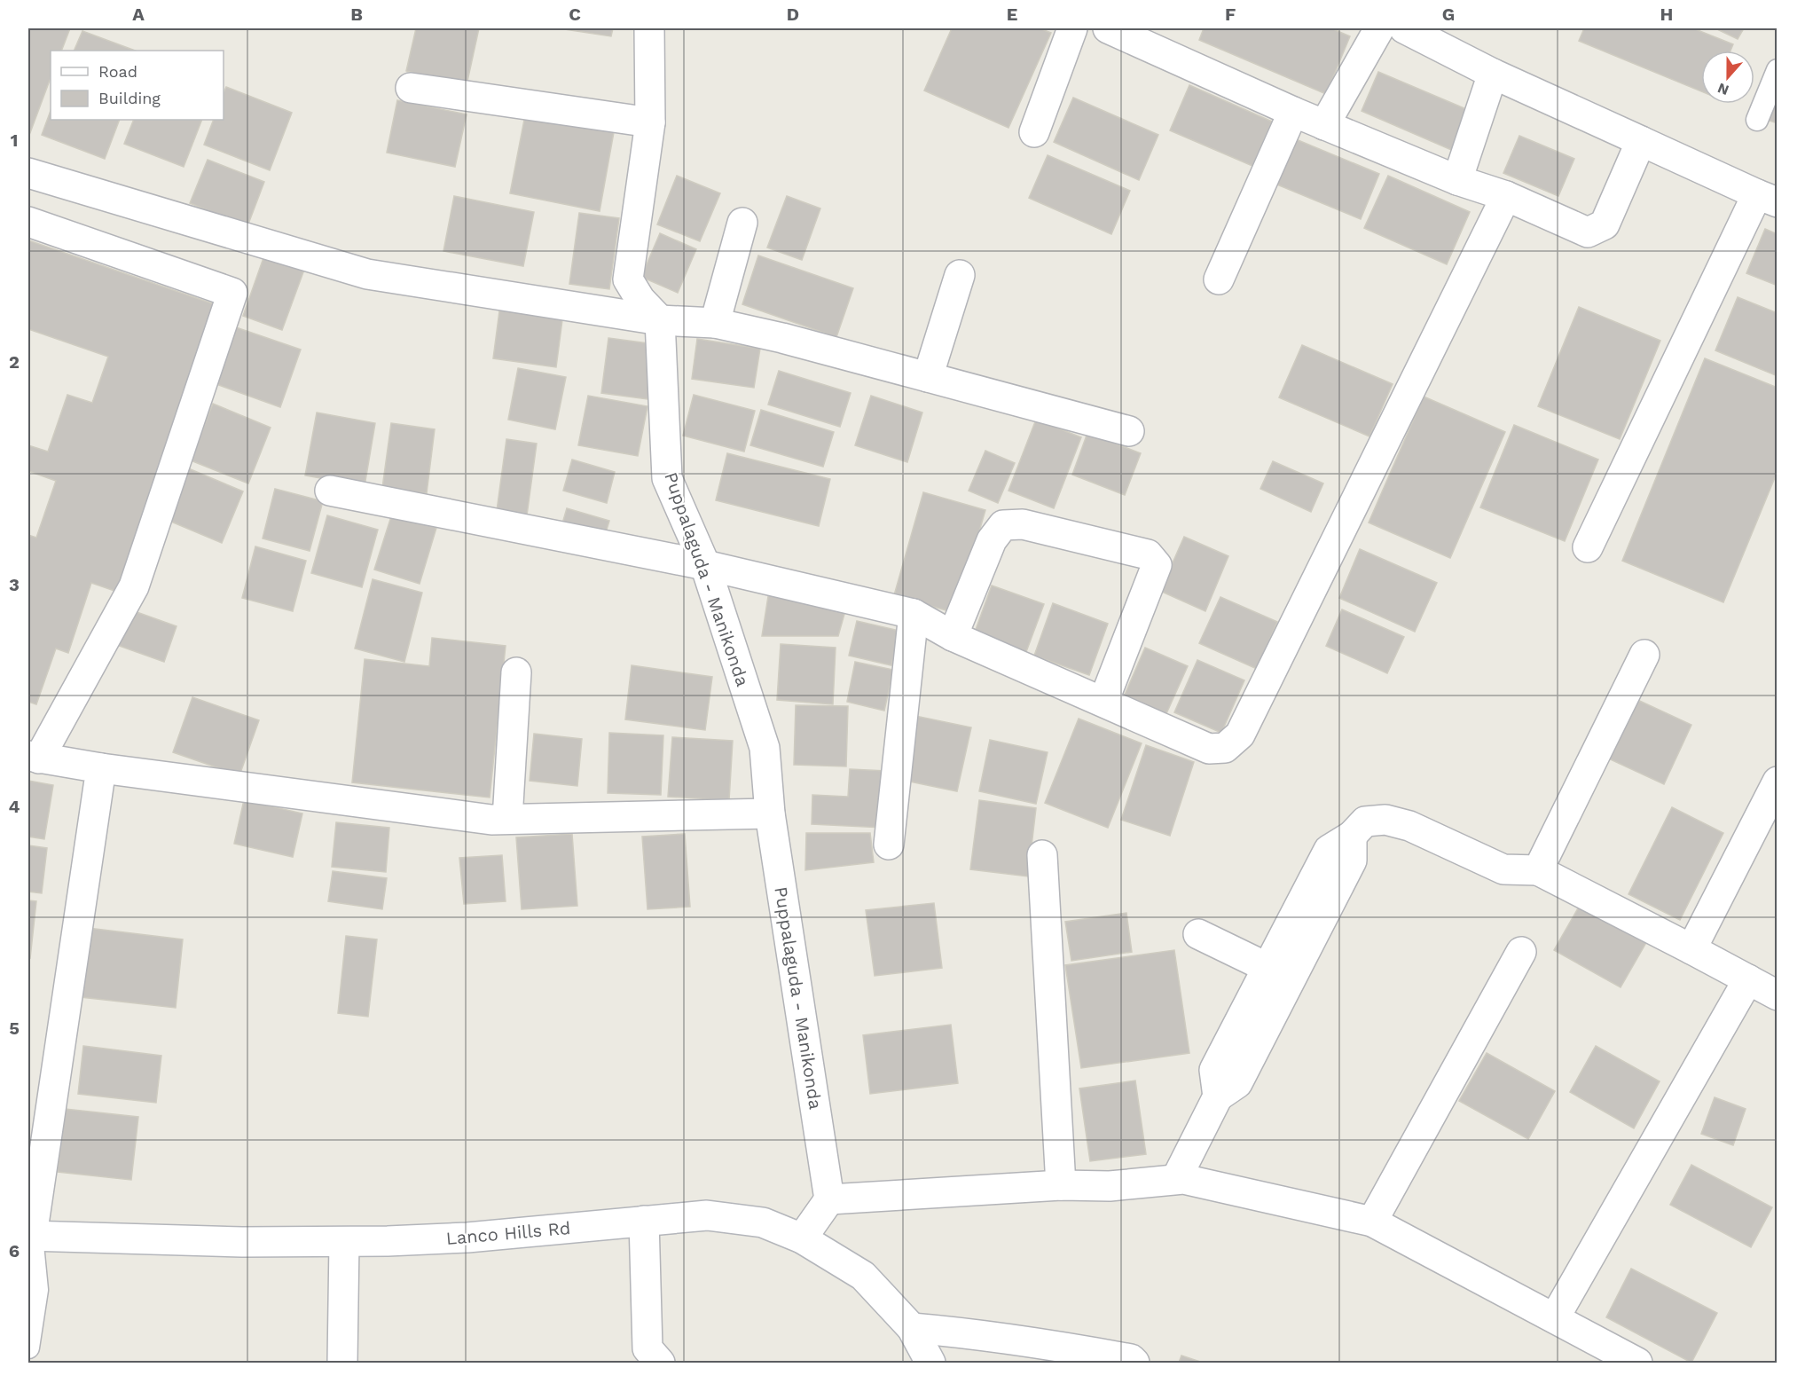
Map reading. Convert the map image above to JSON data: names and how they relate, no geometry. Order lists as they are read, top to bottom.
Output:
{
  "streets": {
    "street": ["Puppalaguda - Manikonda", "Lanco Hills Rd"]
  },
  "legend": ["Road", "Building"],
  "north": "bottom",
  "grid": {
    "columns": [
      "A",
      "B",
      "C",
      "D",
      "E",
      "F",
      "G",
      "H"
    ],
    "rows": [
      "1",
      "2",
      "3",
      "4",
      "5",
      "6"
    ]
  }
}
